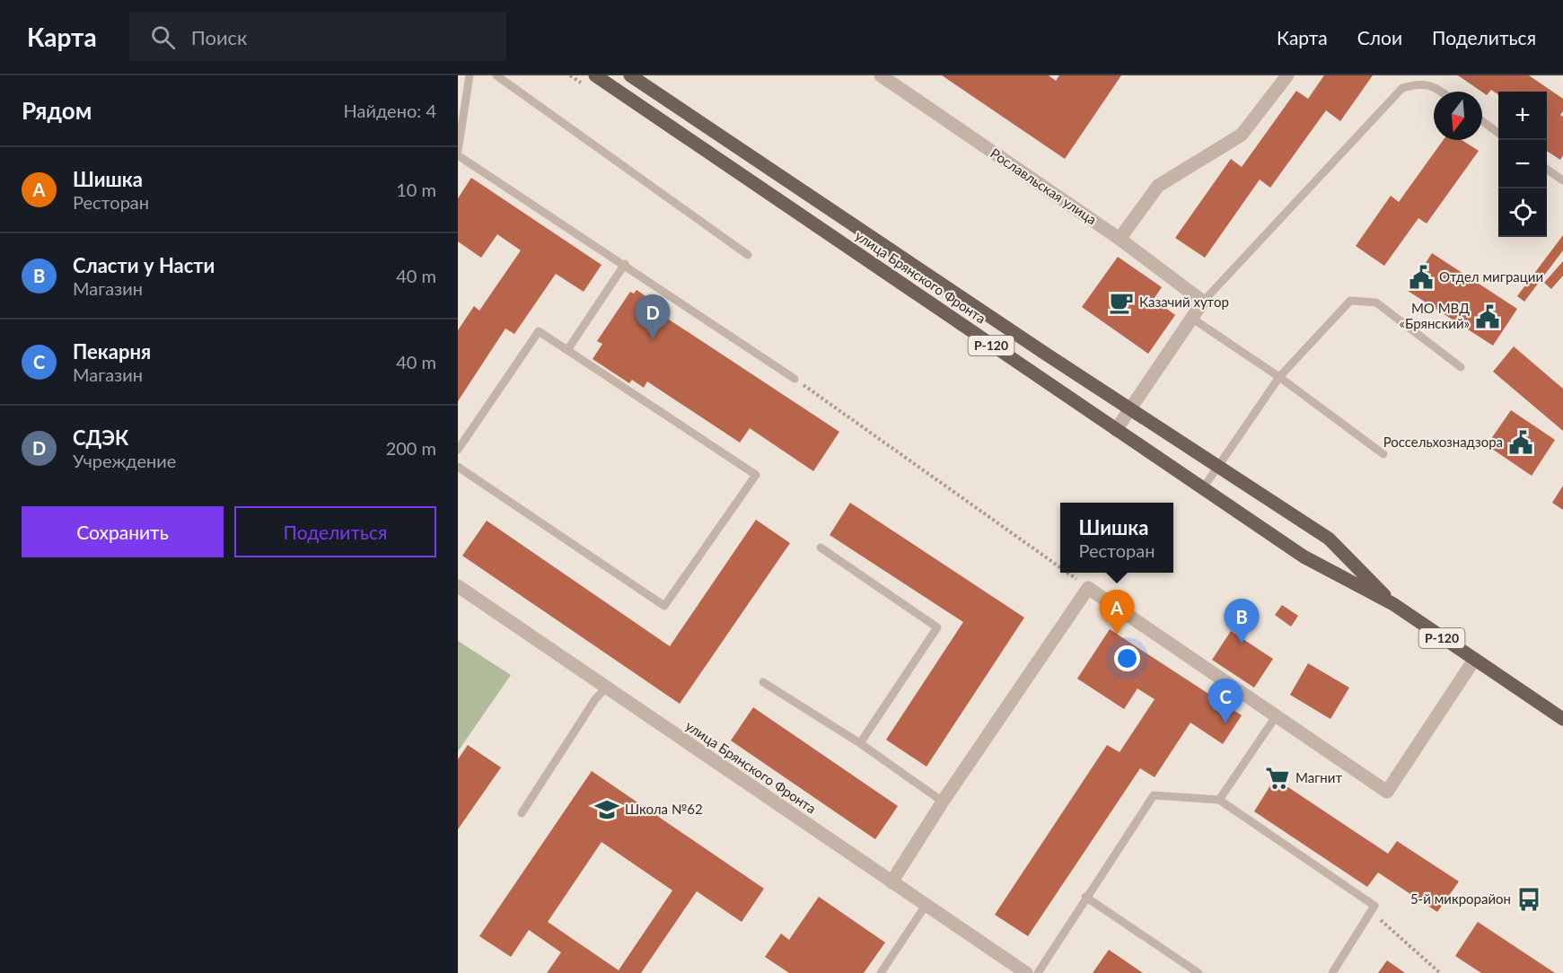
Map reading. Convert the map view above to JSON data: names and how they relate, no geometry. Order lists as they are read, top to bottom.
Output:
{
  "streets": {
    "main road": ["улица Брянского Фронта", "Р-120"],
    "street": ["Рославльская улица"]
  },
  "places": {
    "public building": ["Отдел миграции", "МО МВД «Брянский»", "Россельхознадзора"],
    "cafe": ["Казачий хутор"],
    "supermarket": ["Магнит"],
    "school or university": ["Школа №62"],
    "bus stop": ["5-й микрорайон"]
  },
  "north": "bottom",
  "page": {
    "header": "Карта",
    "search": "Поиск",
    "nav": ["Карта", "Слои", "Поделиться"],
    "heading": ["Рядом", "Найдено: 4"],
    "map_buttons": ["+", "−"],
    "list": [
      {
        "mark": "A",
        "name": "Шишка",
        "note": "Ресторан",
        "value": "10 m"
      },
      {
        "mark": "B",
        "name": "Сласти у Насти",
        "note": "Магазин",
        "value": "40 m"
      },
      {
        "mark": "C",
        "name": "Пекарня",
        "note": "Магазин",
        "value": "40 m"
      },
      {
        "mark": "D",
        "name": "СДЭК",
        "note": "Учреждение",
        "value": "200 m"
      }
    ],
    "pins": [
      "D",
      "A",
      "B",
      "C"
    ],
    "buttons": ["Сохранить", "Поделиться"],
    "popup": ["Шишка", "Ресторан"]
  }
}
